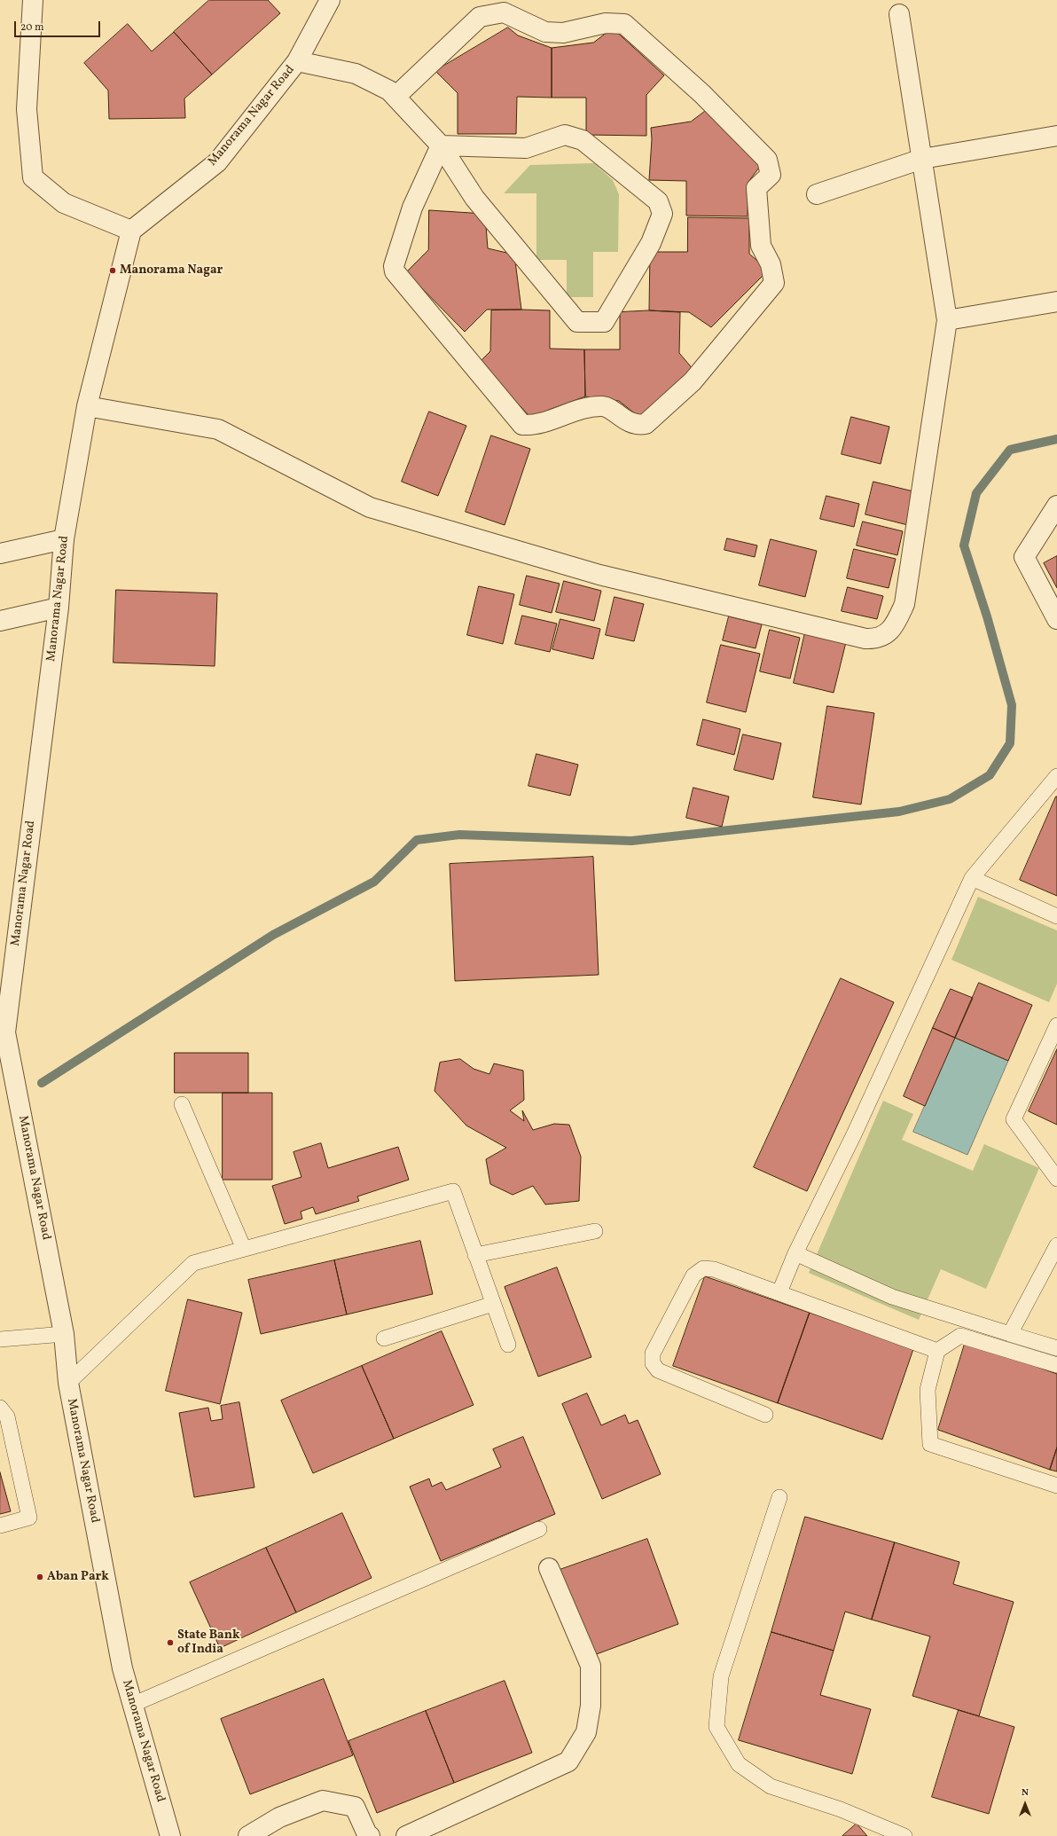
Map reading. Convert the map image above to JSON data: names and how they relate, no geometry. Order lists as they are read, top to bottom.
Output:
{
  "streets": {
    "street": ["Manorama Nagar Road"]
  },
  "places": ["Manorama Nagar", "Aban Park", "State Bank of India"],
  "scale_bar": "20 m",
  "north": "top"
}
